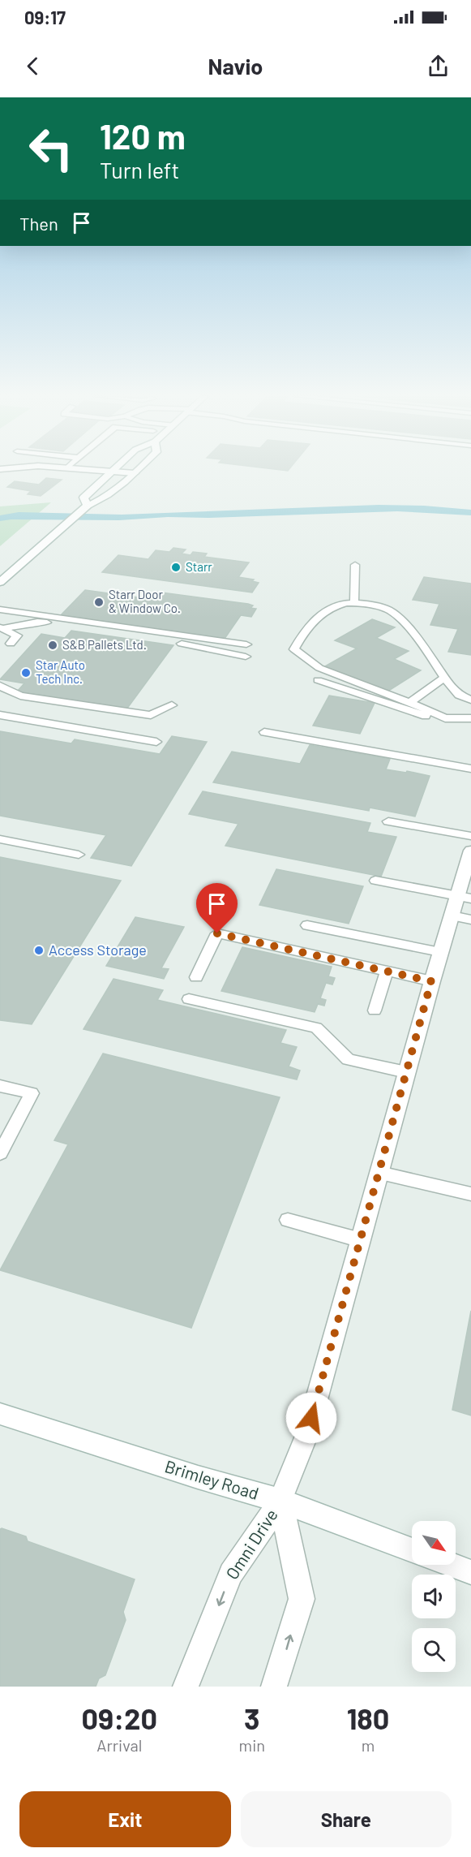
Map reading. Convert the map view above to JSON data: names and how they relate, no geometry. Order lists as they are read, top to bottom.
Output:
{
  "streets": {
    "main road": ["Brimley Road", "Omni Drive"]
  },
  "crossings": [
    ["Brimley Road", "Omni Drive"]
  ],
  "places": [
    "Starr",
    "Starr Door & Window Co.",
    "S&B Pallets Ltd.",
    "Star Auto Tech Inc.",
    "Access Storage"
  ],
  "north": "bottom right",
  "page": {
    "status": "09:17",
    "header": "Navio",
    "turn": ["120 m", "Turn left"],
    "then": "Then",
    "eta": [
      "09:20",
      "Arrival",
      "3",
      "min",
      "180",
      "m"
    ],
    "buttons": ["Exit", "Share"]
  }
}
